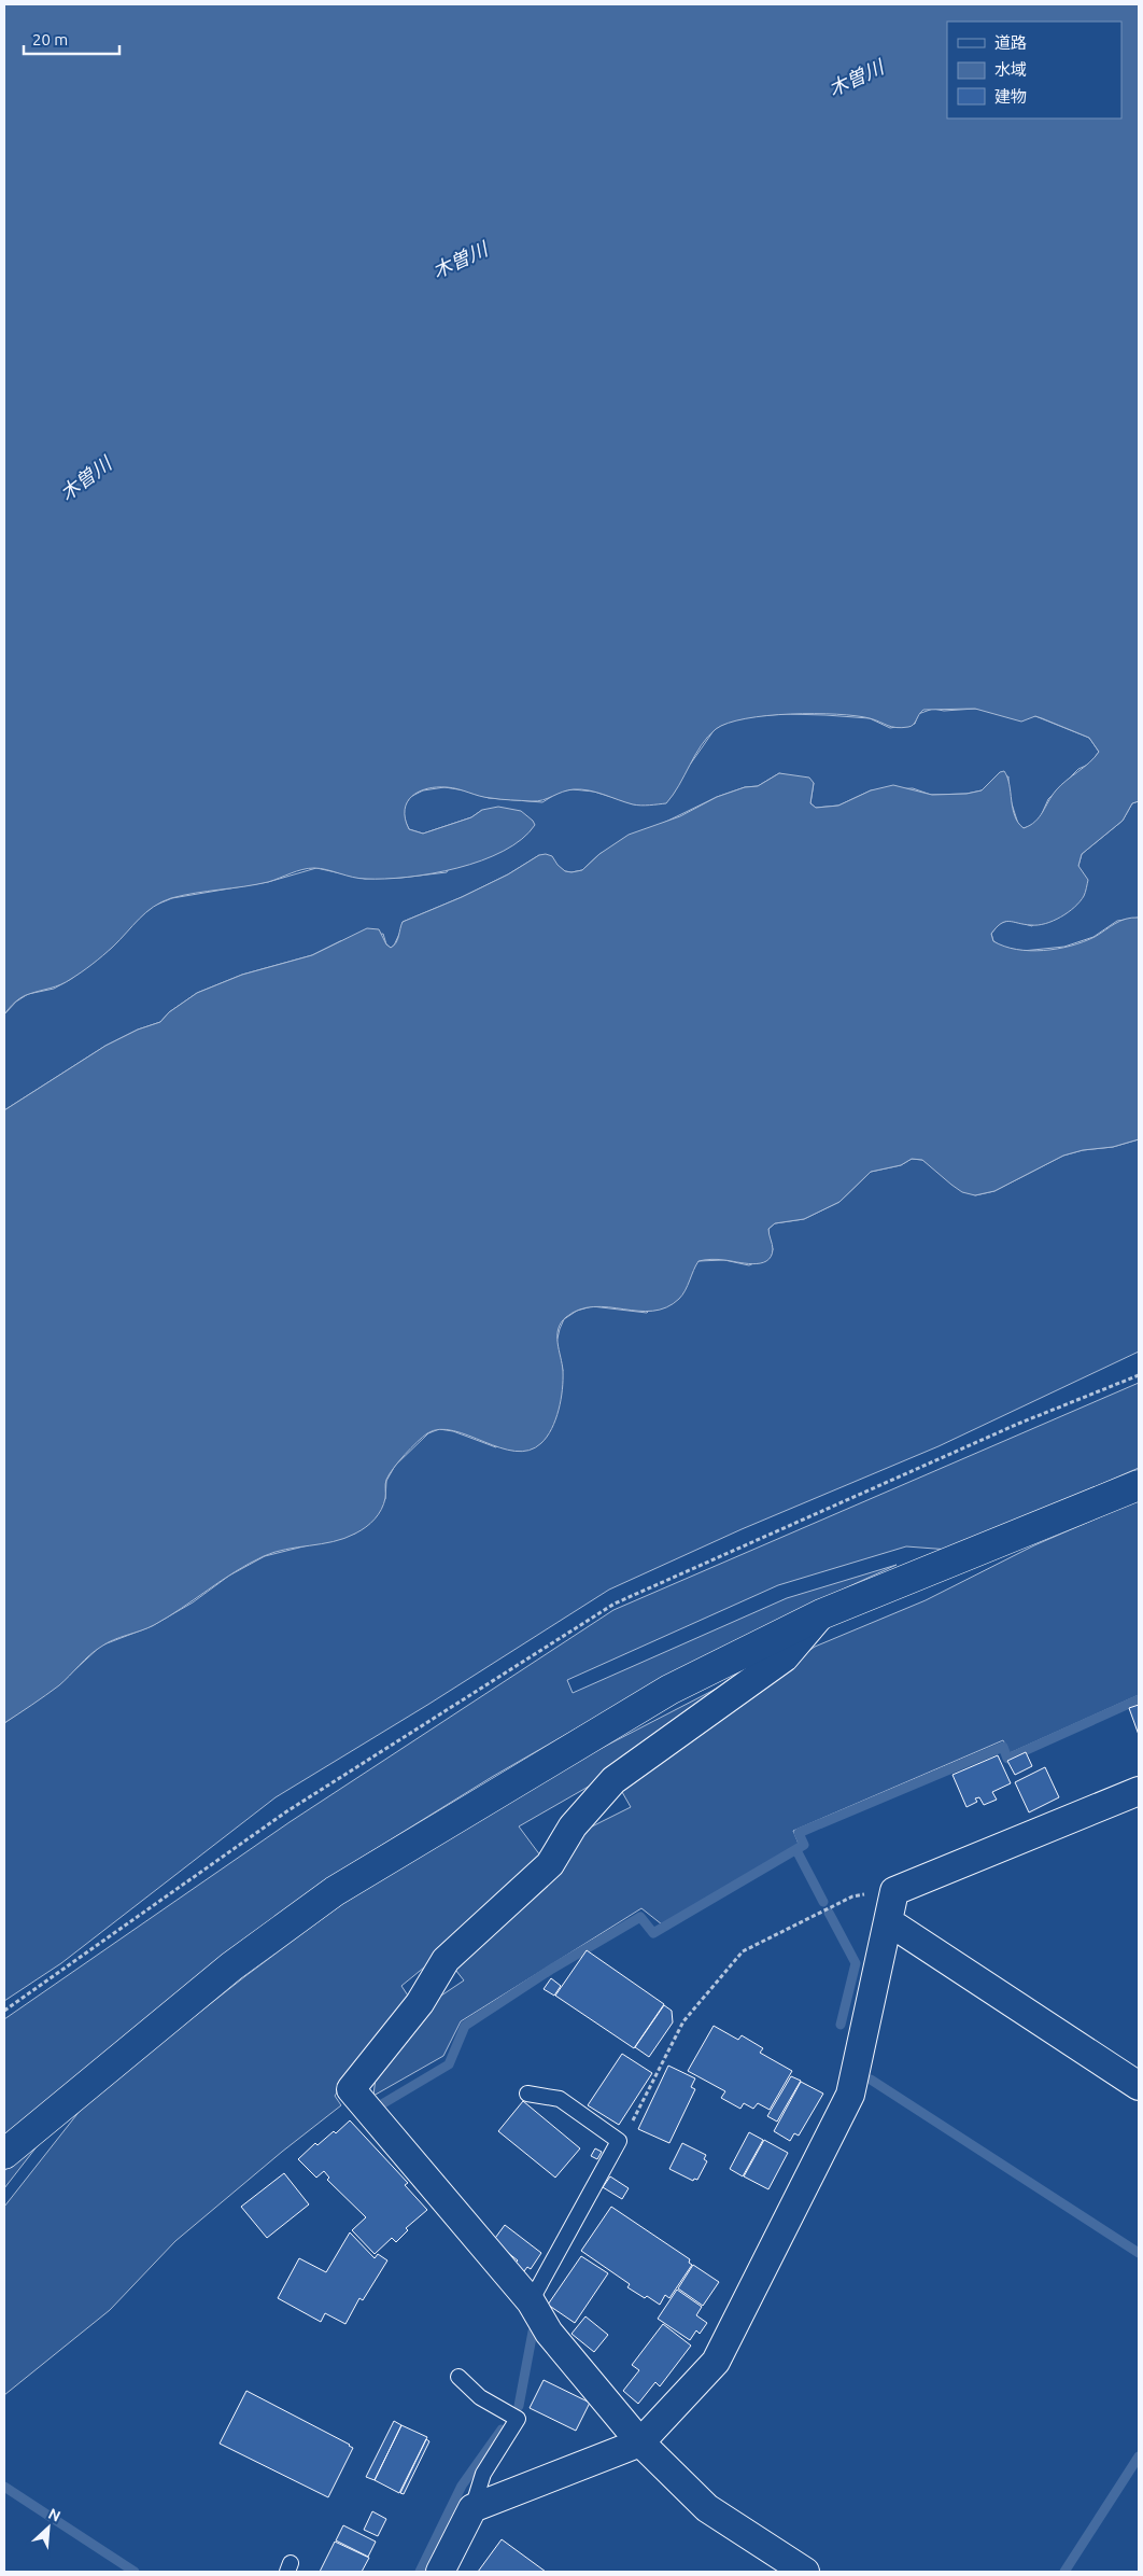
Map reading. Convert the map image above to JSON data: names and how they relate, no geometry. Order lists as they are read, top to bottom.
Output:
{
  "water": ["木曽川"],
  "legend": ["道路", "水域", "建物"],
  "scale_bar": "20 m",
  "north": "top right"
}
